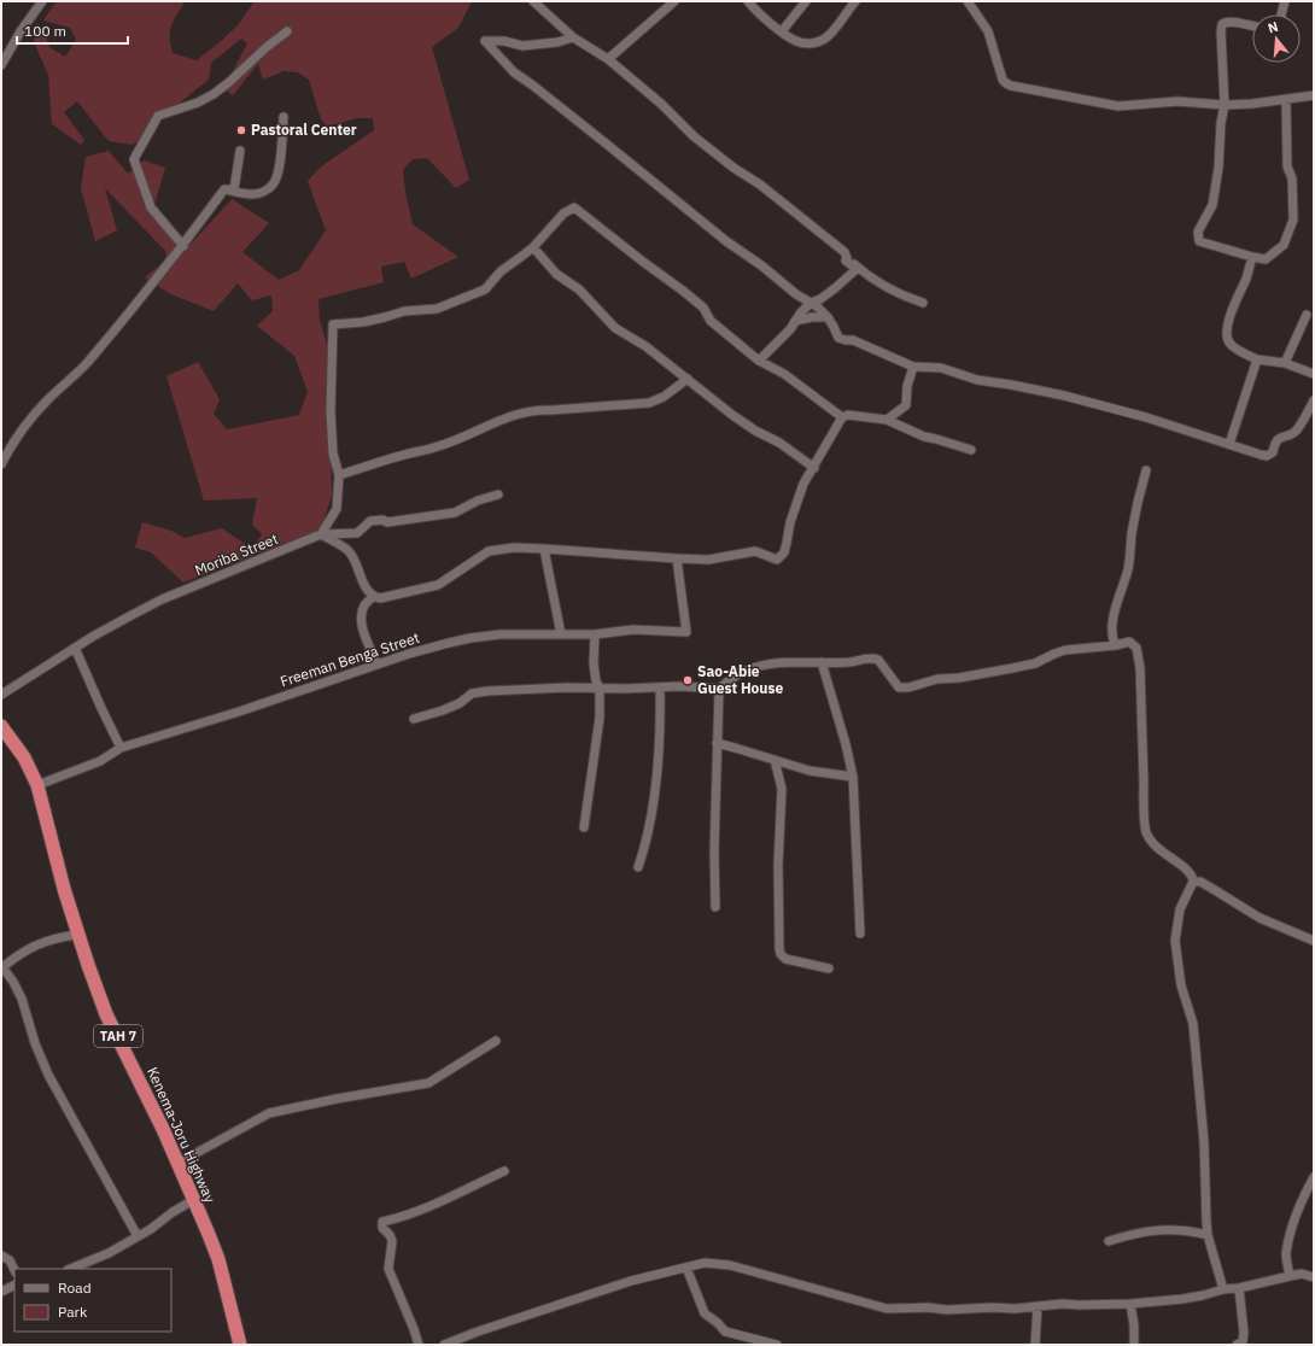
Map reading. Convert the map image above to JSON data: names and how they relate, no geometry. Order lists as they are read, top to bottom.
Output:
{
  "streets": {
    "highway": ["TAH 7", "Kenema-Joru Highway"],
    "street": ["Moriba Street", "Freeman Benga Street"]
  },
  "crossings": [
    ["Freeman Benga Street", "Kenema-Joru Highway"]
  ],
  "places": ["Pastoral Center", "Sao-Abie Guest House"],
  "legend": ["Road", "Park"],
  "scale_bar": "100 m",
  "north": "top"
}
